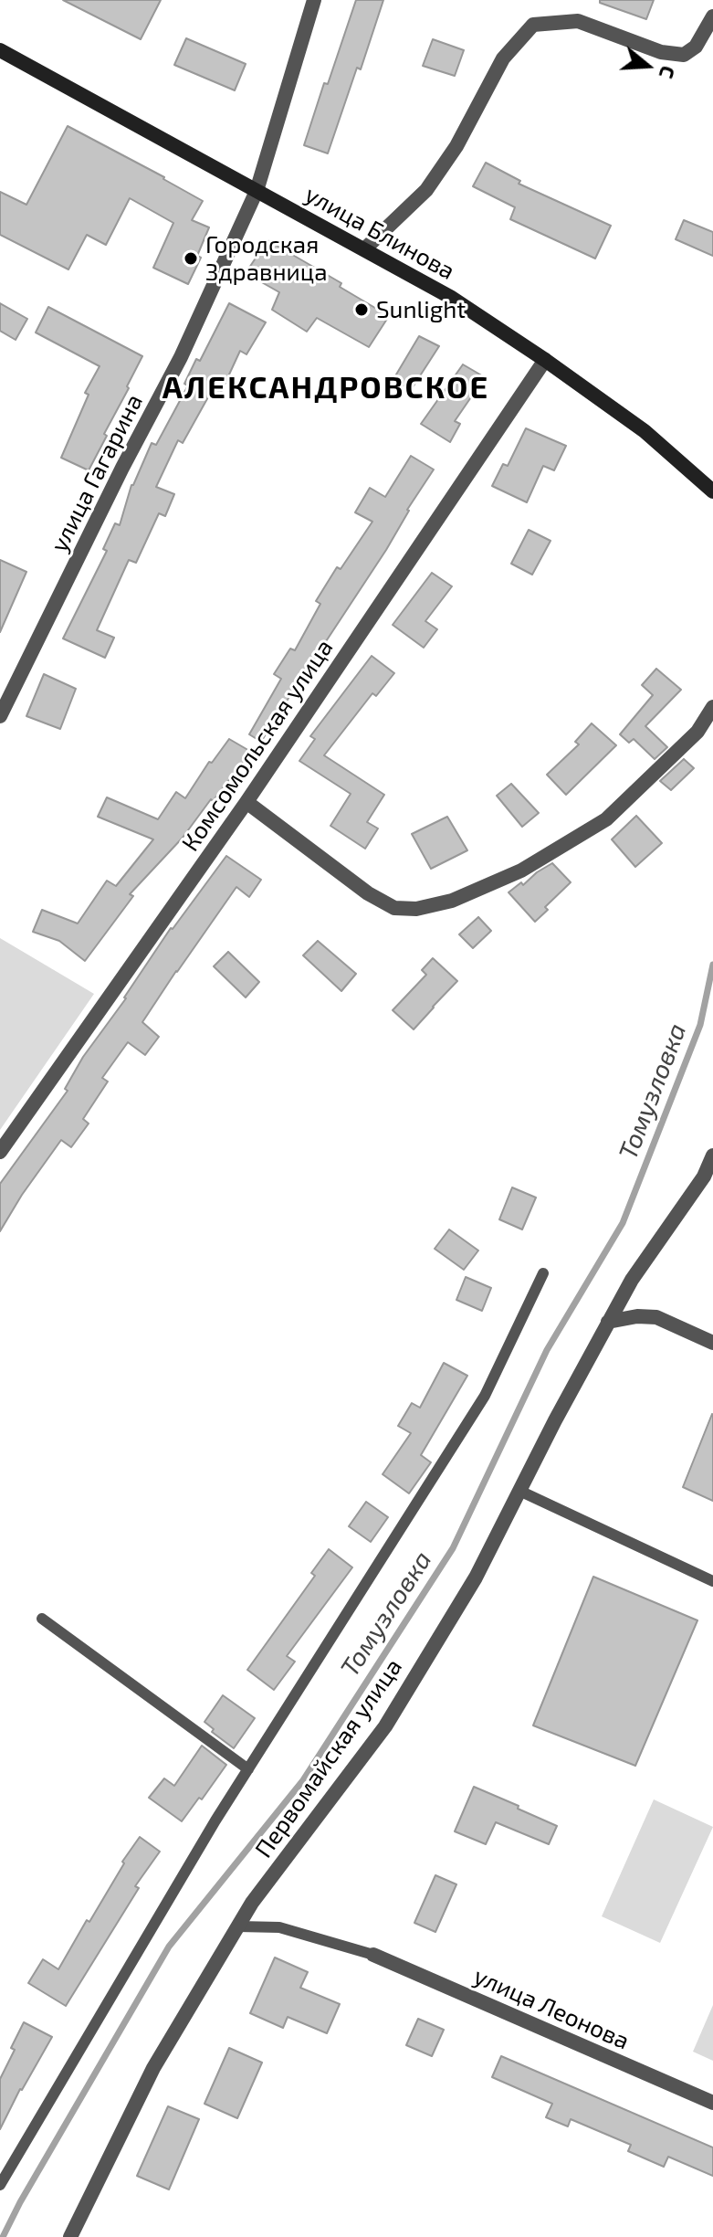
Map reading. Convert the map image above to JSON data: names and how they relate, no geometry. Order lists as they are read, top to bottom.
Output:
{
  "streets": {
    "main road": ["улица Блинова"],
    "street": [
      "улица Гагарина",
      "Комсомольская улица",
      "Первомайская улица",
      "улица Леонова"
    ]
  },
  "crossings": [
    ["улица Блинова", "улица Гагарина"],
    ["улица Блинова", "Комсомольская улица"]
  ],
  "districts": ["АЛЕКСАНДРОВСКОЕ"],
  "water": ["Томузловка"],
  "places": ["Городская Здравница", "Sunlight"],
  "north": "right"
}
